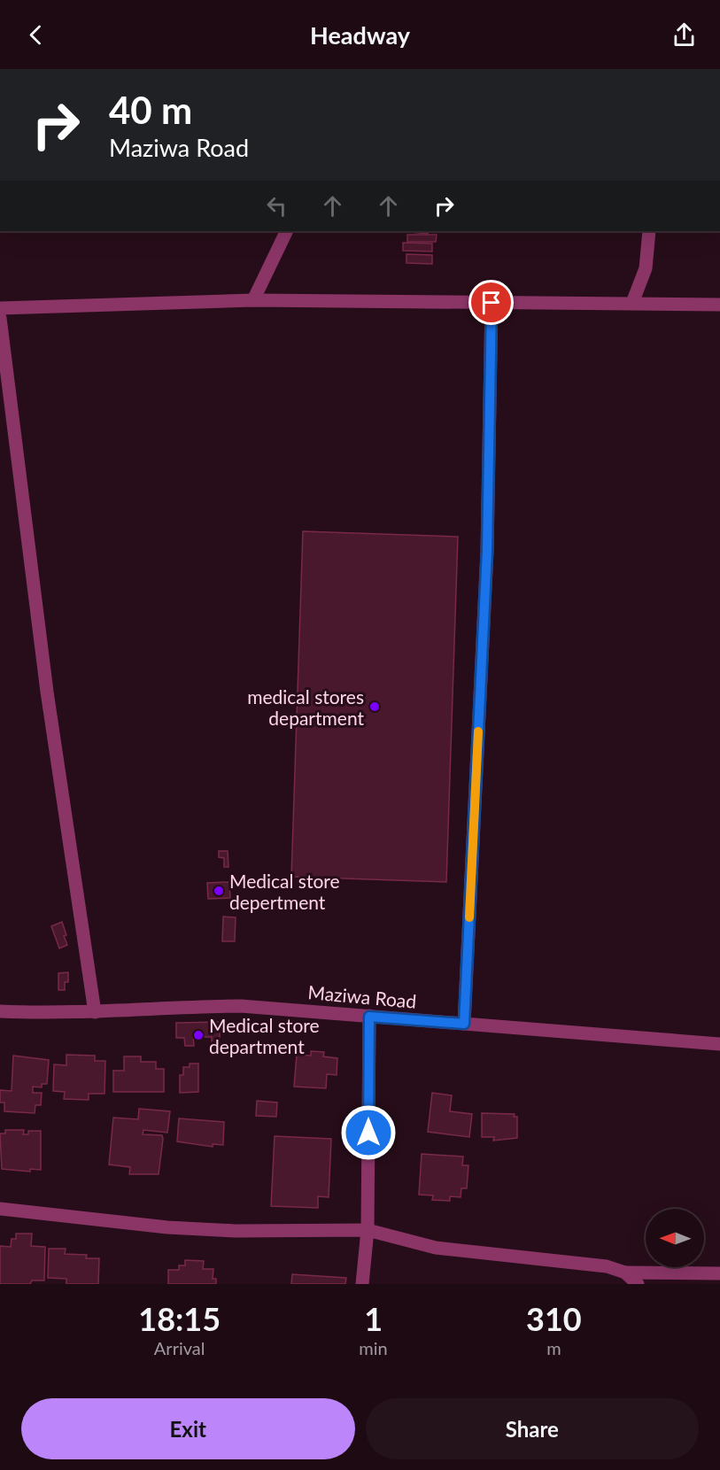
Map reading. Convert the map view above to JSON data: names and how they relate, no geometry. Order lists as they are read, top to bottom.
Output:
{
  "streets": {
    "street": ["Maziwa Road"]
  },
  "places": ["medical stores department", "Medical store depertment", "Medical store department"],
  "north": "left",
  "page": {
    "header": "Headway",
    "turn": ["40 m", "Maziwa Road"],
    "eta": [
      "18:15",
      "Arrival",
      "1",
      "min",
      "310",
      "m"
    ],
    "buttons": ["Exit", "Share"]
  }
}
